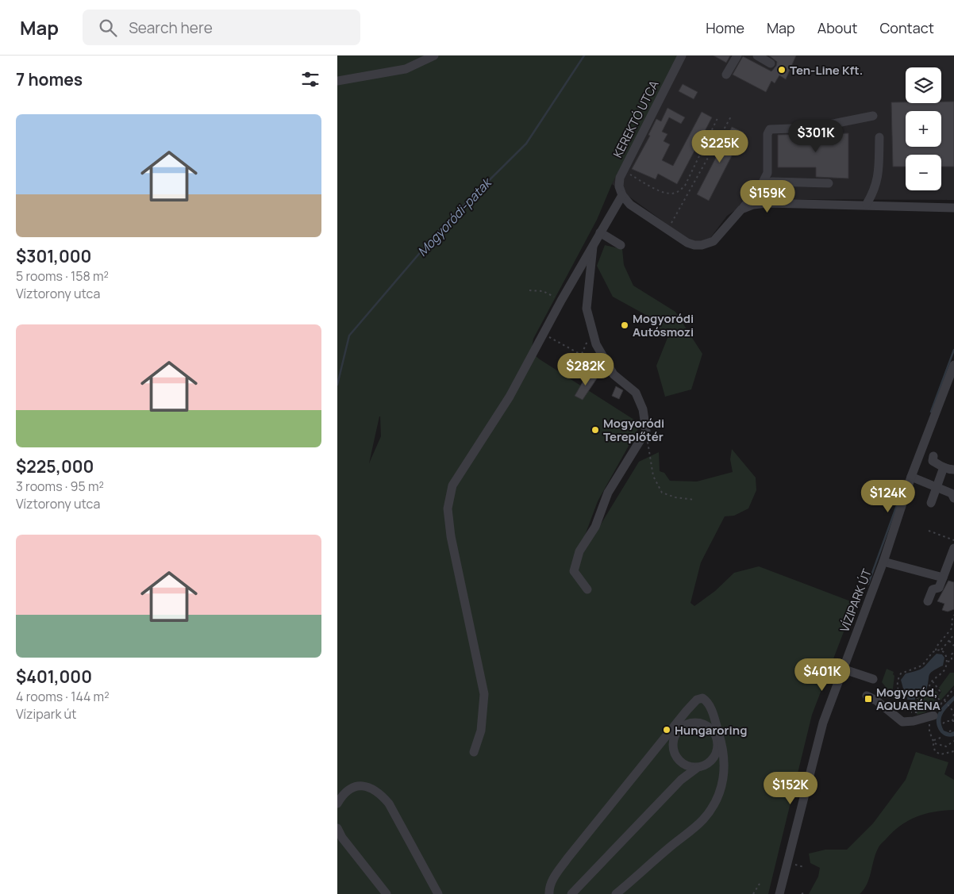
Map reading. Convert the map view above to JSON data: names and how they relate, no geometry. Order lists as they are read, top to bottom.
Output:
{
  "streets": {
    "street": ["KEREKTÓ UTCA", "VÍZIPARK ÚT"]
  },
  "water": ["Mogyoródi-patak"],
  "places": {
    "other": [
      "Ten-Line Kft.",
      "Mogyoródi Autósmozi",
      "Mogyoródi Tereplőtér",
      "Hungaroring"
    ],
    "transit": ["Mogyoród, AQUARÉNA"]
  },
  "page": {
    "header": "Map",
    "search": "Search here",
    "nav": [
      "Home",
      "Map",
      "About",
      "Contact"
    ],
    "heading": "7 homes",
    "map_buttons": ["+", "−"],
    "list": [
      {
        "name": "$301,000",
        "note": "5 rooms · 158 m² · Víztorony utca"
      },
      {
        "name": "$225,000",
        "note": "3 rooms · 95 m² · Víztorony utca"
      },
      {
        "name": "$401,000",
        "note": "4 rooms · 144 m² · Vízipark út"
      }
    ],
    "price": [
      "$301K",
      "$225K",
      "$159K",
      "$282K",
      "$124K",
      "$401K",
      "$152K"
    ]
  }
}
